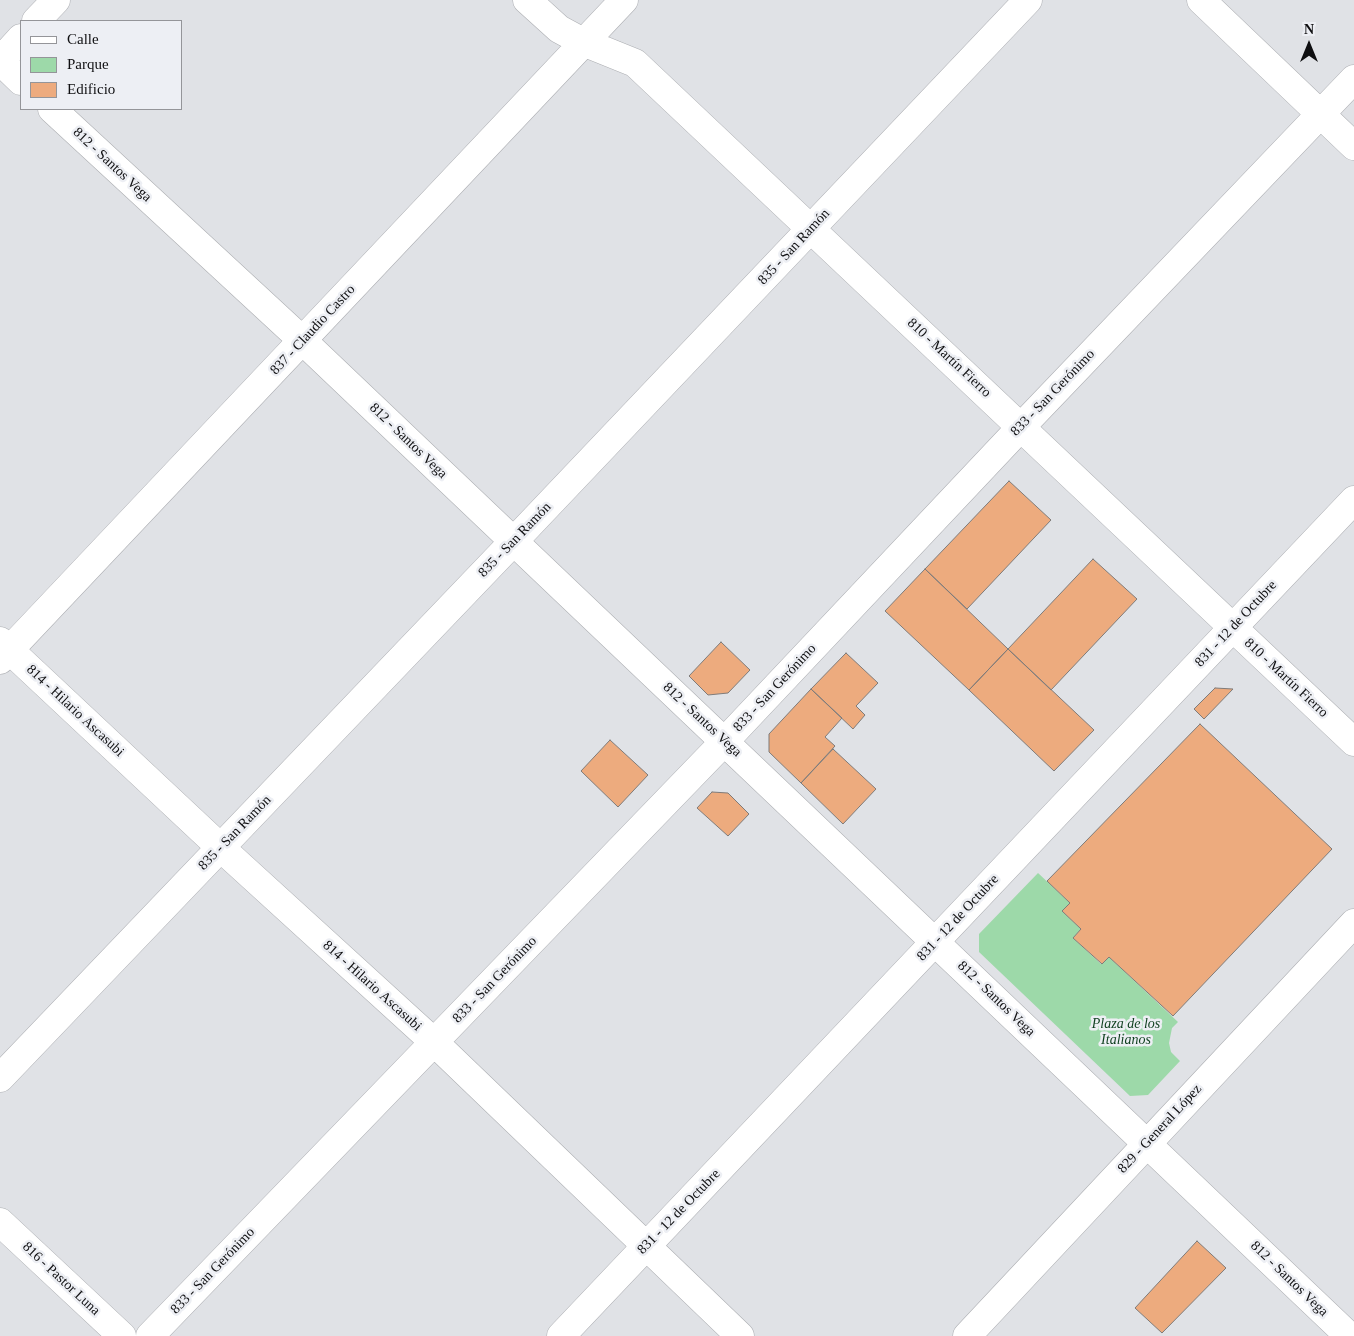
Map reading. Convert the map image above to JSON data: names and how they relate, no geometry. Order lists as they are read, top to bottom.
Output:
{
  "streets": {
    "street": [
      "812 - Santos Vega",
      "835 - San Ramón",
      "837 - Claudio Castro",
      "810 - Martín Fierro",
      "833 - San Gerónimo",
      "831 - 12 de Octubre",
      "814 - Hilario Ascasubi",
      "829 - General López",
      "816 - Pastor Luna"
    ]
  },
  "crossings": [
    ["812 - Santos Vega", "835 - San Ramón"],
    ["812 - Santos Vega", "837 - Claudio Castro"],
    ["812 - Santos Vega", "833 - San Gerónimo"],
    ["812 - Santos Vega", "831 - 12 de Octubre"],
    ["812 - Santos Vega", "829 - General López"],
    ["835 - San Ramón", "810 - Martín Fierro"],
    ["835 - San Ramón", "814 - Hilario Ascasubi"],
    ["837 - Claudio Castro", "810 - Martín Fierro"],
    ["837 - Claudio Castro", "814 - Hilario Ascasubi"],
    ["810 - Martín Fierro", "833 - San Gerónimo"],
    ["810 - Martín Fierro", "831 - 12 de Octubre"],
    ["833 - San Gerónimo", "814 - Hilario Ascasubi"],
    ["831 - 12 de Octubre", "814 - Hilario Ascasubi"]
  ],
  "parks": ["Plaza de los Italianos"],
  "legend": ["Calle", "Parque", "Edificio"],
  "north": "top"
}
